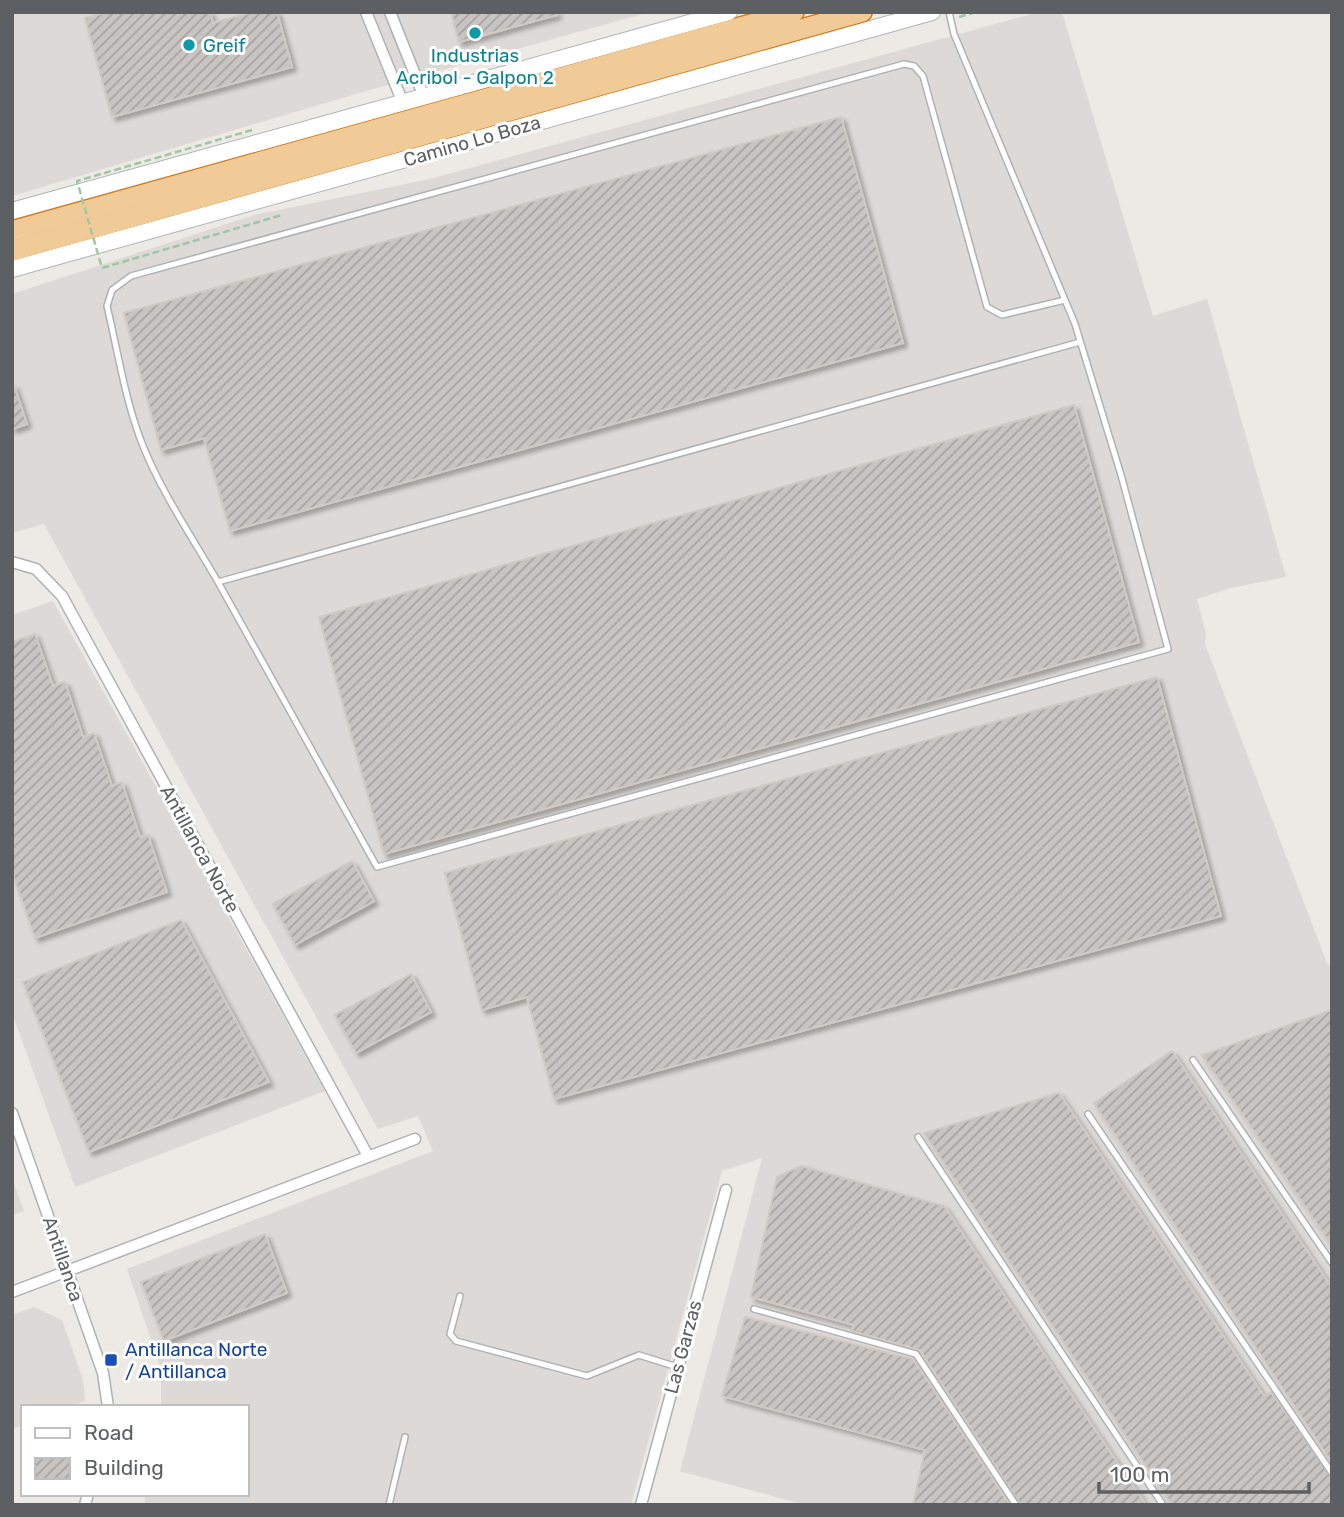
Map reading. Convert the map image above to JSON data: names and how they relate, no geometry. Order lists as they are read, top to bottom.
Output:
{
  "streets": {
    "street": [
      "Camino Lo Boza",
      "Antillanca Norte",
      "Antillanca",
      "Las Garzas"
    ]
  },
  "places": {
    "other": ["Industrias Acribol - Galpon 2", "Greif"],
    "transit": ["Antillanca Norte / Antillanca"]
  },
  "legend": ["Road", "Building"],
  "scale_bar": "100 m"
}
